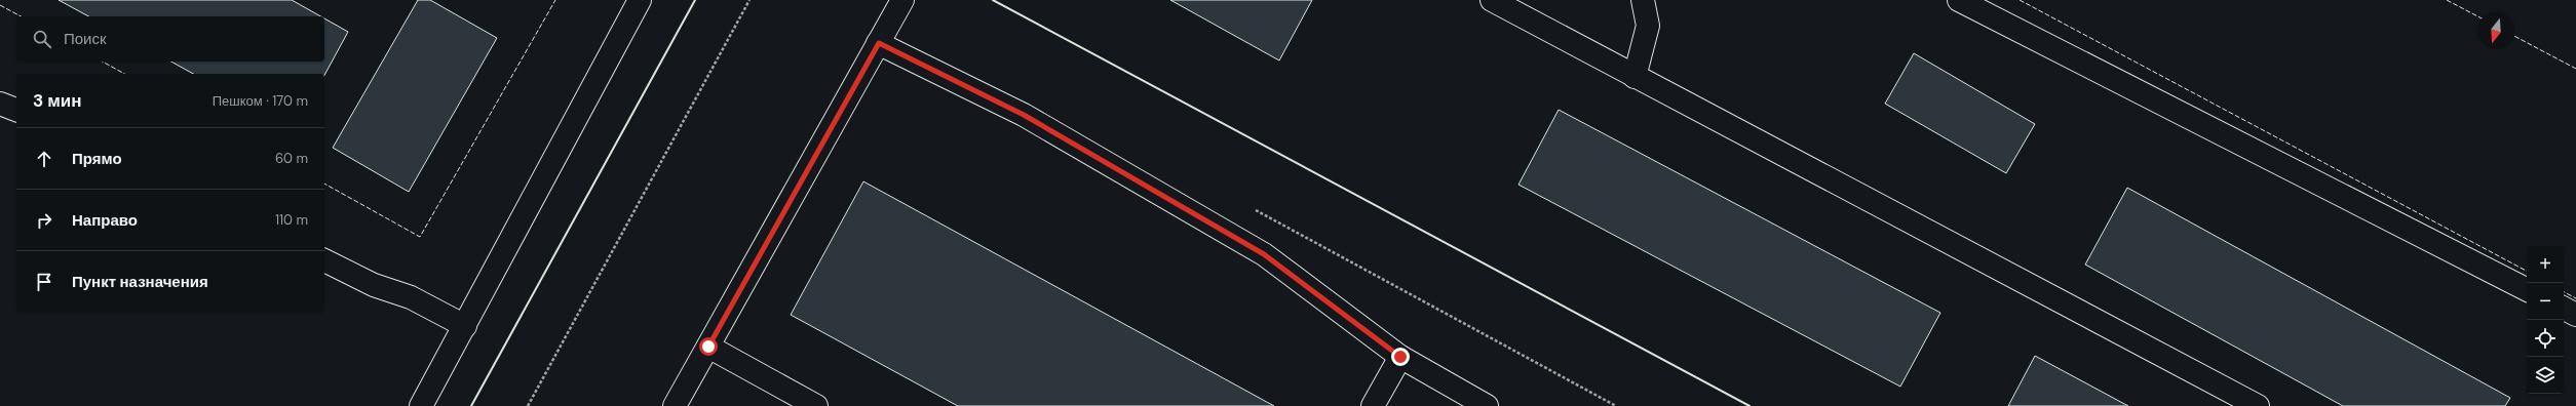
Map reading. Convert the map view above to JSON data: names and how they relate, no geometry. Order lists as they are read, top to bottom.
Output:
{
  "north": "bottom",
  "page": {
    "search": "Поиск",
    "heading": ["3 мин", "Пешком · 170 m"],
    "list": [
      ["Прямо", "60 m"],
      ["Направо", "110 m"],
      "Пункт назначения"
    ],
    "map_buttons": ["+", "−"]
  }
}
